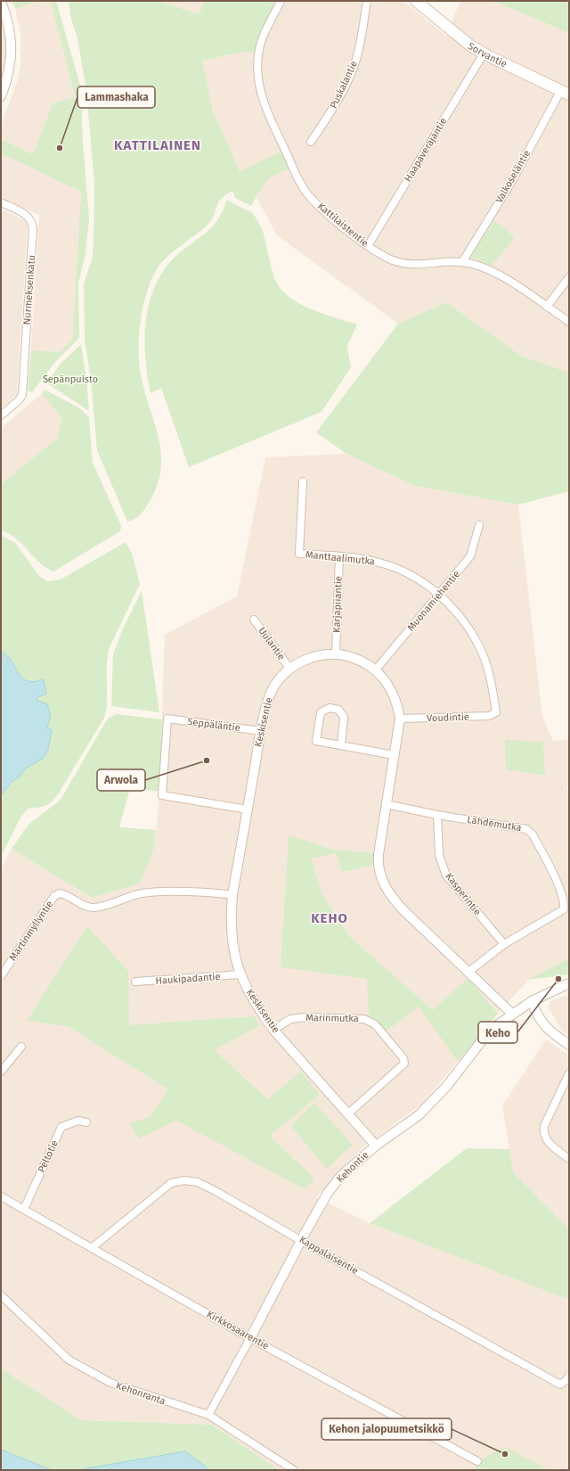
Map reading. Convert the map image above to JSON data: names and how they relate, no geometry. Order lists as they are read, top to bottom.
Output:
{
  "streets": {
    "main road": ["Sorvantie"],
    "street": [
      "Puskalantie",
      "Haapaveräjäntie",
      "Valkoseläntie",
      "Kattilaistentie",
      "Nurmeksenkatu",
      "Manttaalimutka",
      "Muonamiehentie",
      "Karjapiiantie",
      "Uulantie",
      "Voudintie",
      "Keskisentie",
      "Seppäläntie",
      "Lähdemutka",
      "Kasperintie",
      "Martinmyllyntie",
      "Haukipadantie",
      "Marinmutka",
      "Peltotie",
      "Kehontie",
      "Kappalaisentie",
      "Kirkkosaarentie",
      "Kehonranta"
    ]
  },
  "crossings": [
    ["Sorvantie", "Haapaveräjäntie"],
    ["Sorvantie", "Valkoseläntie"],
    ["Haapaveräjäntie", "Kattilaistentie"],
    ["Valkoseläntie", "Kattilaistentie"],
    ["Manttaalimutka", "Muonamiehentie"],
    ["Manttaalimutka", "Karjapiiantie"],
    ["Manttaalimutka", "Voudintie"],
    ["Muonamiehentie", "Keskisentie"],
    ["Karjapiiantie", "Keskisentie"],
    ["Uulantie", "Keskisentie"],
    ["Voudintie", "Keskisentie"],
    ["Keskisentie", "Seppäläntie"],
    ["Keskisentie", "Lähdemutka"],
    ["Keskisentie", "Martinmyllyntie"],
    ["Keskisentie", "Haukipadantie"],
    ["Keskisentie", "Marinmutka"],
    ["Keskisentie", "Kehontie"],
    ["Lähdemutka", "Kasperintie"],
    ["Peltotie", "Kirkkosaarentie"],
    ["Kehontie", "Kappalaisentie"],
    ["Kehontie", "Kirkkosaarentie"],
    ["Kehontie", "Kehonranta"],
    ["Kappalaisentie", "Kirkkosaarentie"]
  ],
  "districts": ["KATTILAINEN", "KEHO"],
  "parks": ["Sepänpuisto"],
  "places": [
    "Lammashaka",
    "Arwola",
    "Keho",
    "Kehon jalopuumetsikkö"
  ]
}
